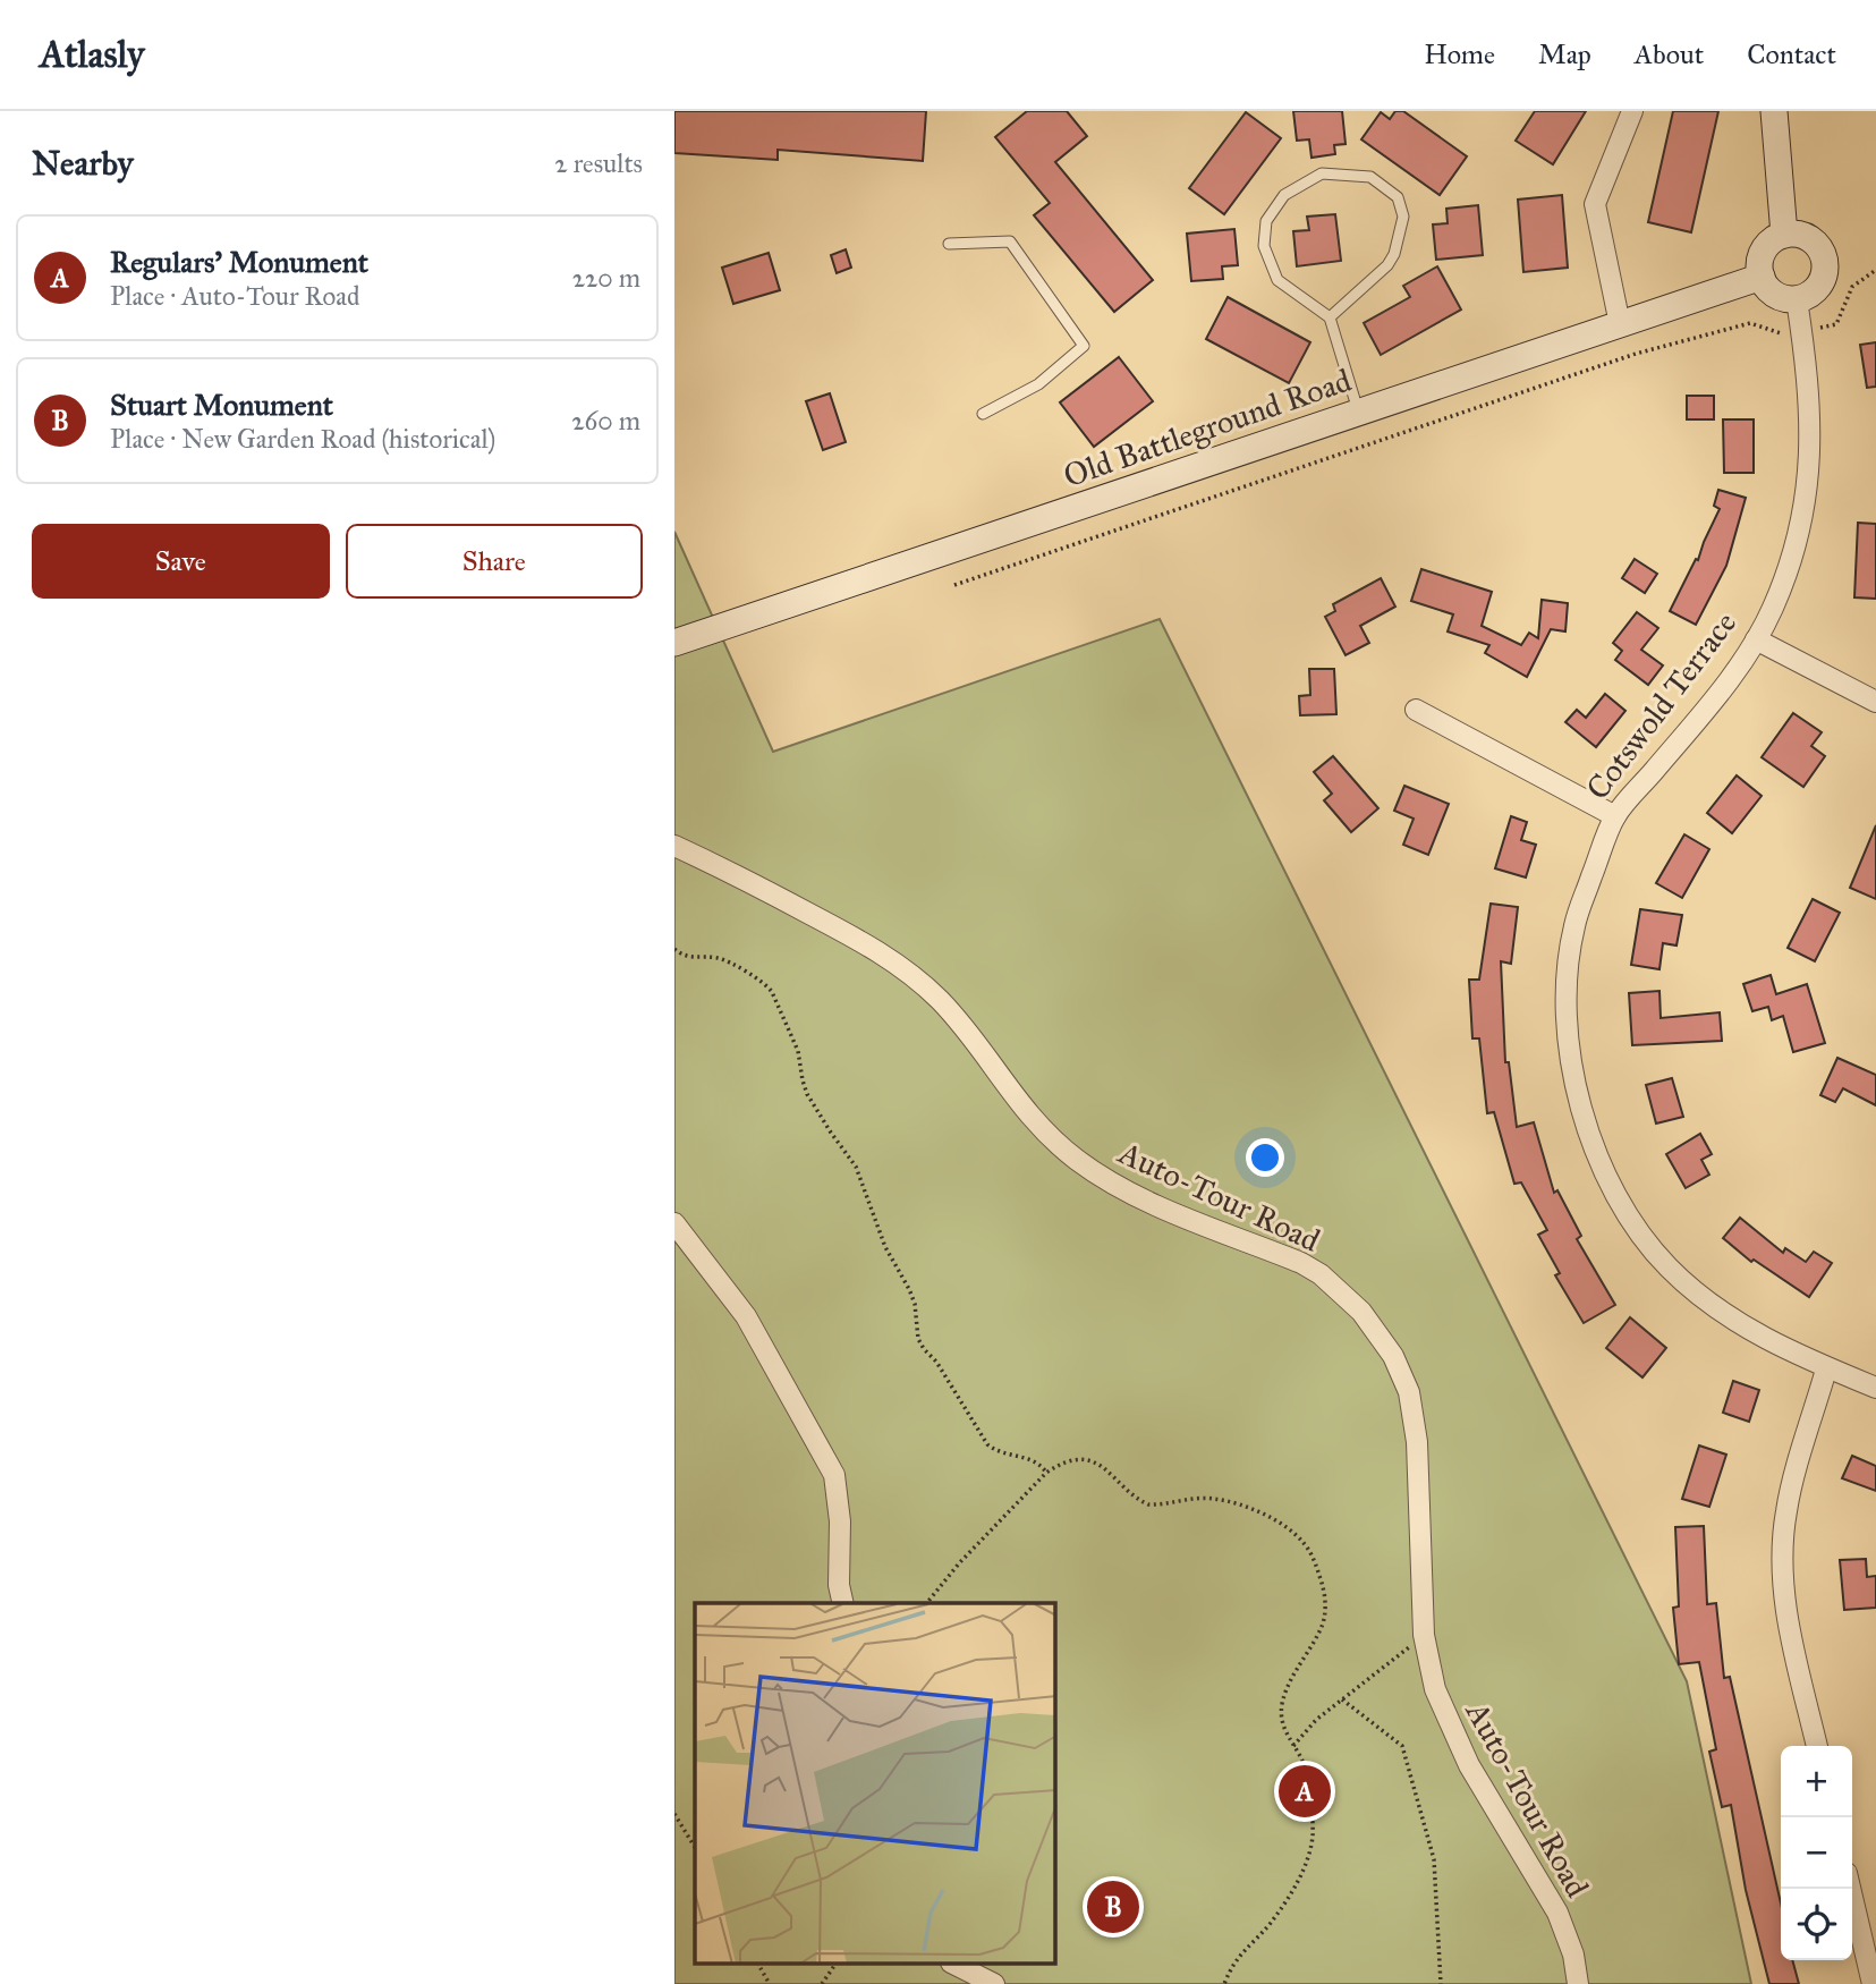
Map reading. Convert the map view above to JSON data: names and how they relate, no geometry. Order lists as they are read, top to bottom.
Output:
{
  "streets": {
    "street": ["Old Battleground Road", "Cotswold Terrace", "Auto-Tour Road"]
  },
  "crossings": [
    ["Old Battleground Road", "Cotswold Terrace"]
  ],
  "page": {
    "header": "Atlasly",
    "nav": [
      "Home",
      "Map",
      "About",
      "Contact"
    ],
    "heading": ["Nearby", "2 results"],
    "list": [
      {
        "mark": "A",
        "name": "Regulars' Monument",
        "note": "Place · Auto-Tour Road",
        "value": "220 m"
      },
      {
        "mark": "B",
        "name": "Stuart Monument",
        "note": "Place · New Garden Road (historical)",
        "value": "260 m"
      }
    ],
    "buttons": ["Save", "Share"],
    "map_buttons": ["+", "−"],
    "pins": ["A", "B"]
  }
}
